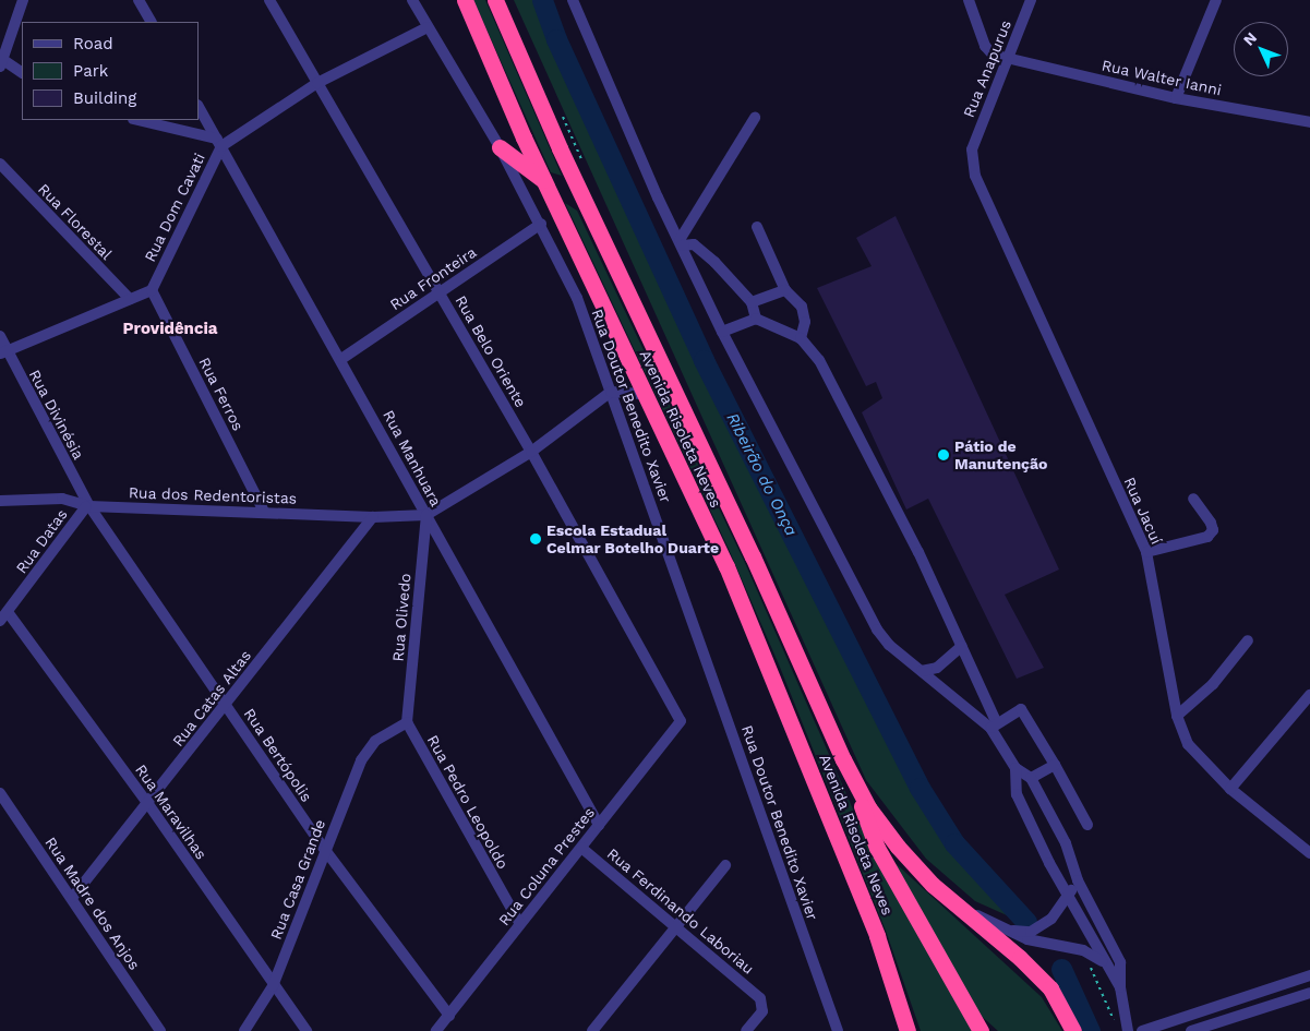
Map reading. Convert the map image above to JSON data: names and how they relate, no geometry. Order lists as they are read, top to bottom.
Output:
{
  "streets": {
    "highway": ["Avenida Risoleta Neves"],
    "street": [
      "Rua Anapurus",
      "Rua Walter Ianni",
      "Rua Dom Cavati",
      "Rua Florestal",
      "Rua Fronteira",
      "Rua Belo Oriente",
      "Rua Ferros",
      "Rua Doutor Benedito Xavier",
      "Rua Divinésia",
      "Rua Manhuara",
      "Rua dos Redentoristas",
      "Rua Jacuí",
      "Rua Datas",
      "Rua Olivedo",
      "Rua Catas Altas",
      "Rua Bertópolis",
      "Rua Pedro Leopoldo",
      "Rua Maravilhas",
      "Rua Coluna Prestes",
      "Rua Casa Grande",
      "Rua Madre dos Anjos",
      "Rua Ferdinando Laboriau"
    ]
  },
  "crossings": [
    ["Rua Anapurus", "Rua Walter Ianni"],
    ["Rua Anapurus", "Rua Jacuí"],
    ["Rua Dom Cavati", "Rua Belo Oriente"],
    ["Rua Dom Cavati", "Rua Ferros"],
    ["Rua Dom Cavati", "Rua Doutor Benedito Xavier"],
    ["Rua Dom Cavati", "Rua Manhuara"],
    ["Rua Fronteira", "Rua Belo Oriente"],
    ["Rua Fronteira", "Rua Doutor Benedito Xavier"],
    ["Rua Fronteira", "Rua Manhuara"],
    ["Rua Belo Oriente", "Rua Coluna Prestes"],
    ["Rua Ferros", "Rua dos Redentoristas"],
    ["Rua Divinésia", "Rua dos Redentoristas"],
    ["Rua Divinésia", "Rua Datas"],
    ["Rua Divinésia", "Rua Bertópolis"],
    ["Rua Manhuara", "Rua dos Redentoristas"],
    ["Rua Manhuara", "Rua Olivedo"],
    ["Rua Manhuara", "Rua Coluna Prestes"],
    ["Rua dos Redentoristas", "Rua Datas"],
    ["Rua dos Redentoristas", "Rua Olivedo"],
    ["Rua dos Redentoristas", "Rua Catas Altas"],
    ["Rua dos Redentoristas", "Rua Bertópolis"],
    ["Rua Datas", "Rua Bertópolis"],
    ["Rua Datas", "Rua Maravilhas"],
    ["Rua Olivedo", "Rua Pedro Leopoldo"],
    ["Rua Olivedo", "Rua Casa Grande"],
    ["Rua Catas Altas", "Rua Bertópolis"],
    ["Rua Catas Altas", "Rua Maravilhas"],
    ["Rua Catas Altas", "Rua Madre dos Anjos"],
    ["Rua Bertópolis", "Rua Coluna Prestes"],
    ["Rua Bertópolis", "Rua Casa Grande"],
    ["Rua Pedro Leopoldo", "Rua Coluna Prestes"],
    ["Rua Pedro Leopoldo", "Rua Casa Grande"],
    ["Rua Maravilhas", "Rua Casa Grande"],
    ["Rua Coluna Prestes", "Rua Ferdinando Laboriau"]
  ],
  "districts": ["Providência"],
  "water": ["Ribeirão do Onça"],
  "places": ["Pátio de Manutenção", "Escola Estadual Celmar Botelho Duarte"],
  "legend": ["Road", "Park", "Building"],
  "north": "top left"
}
